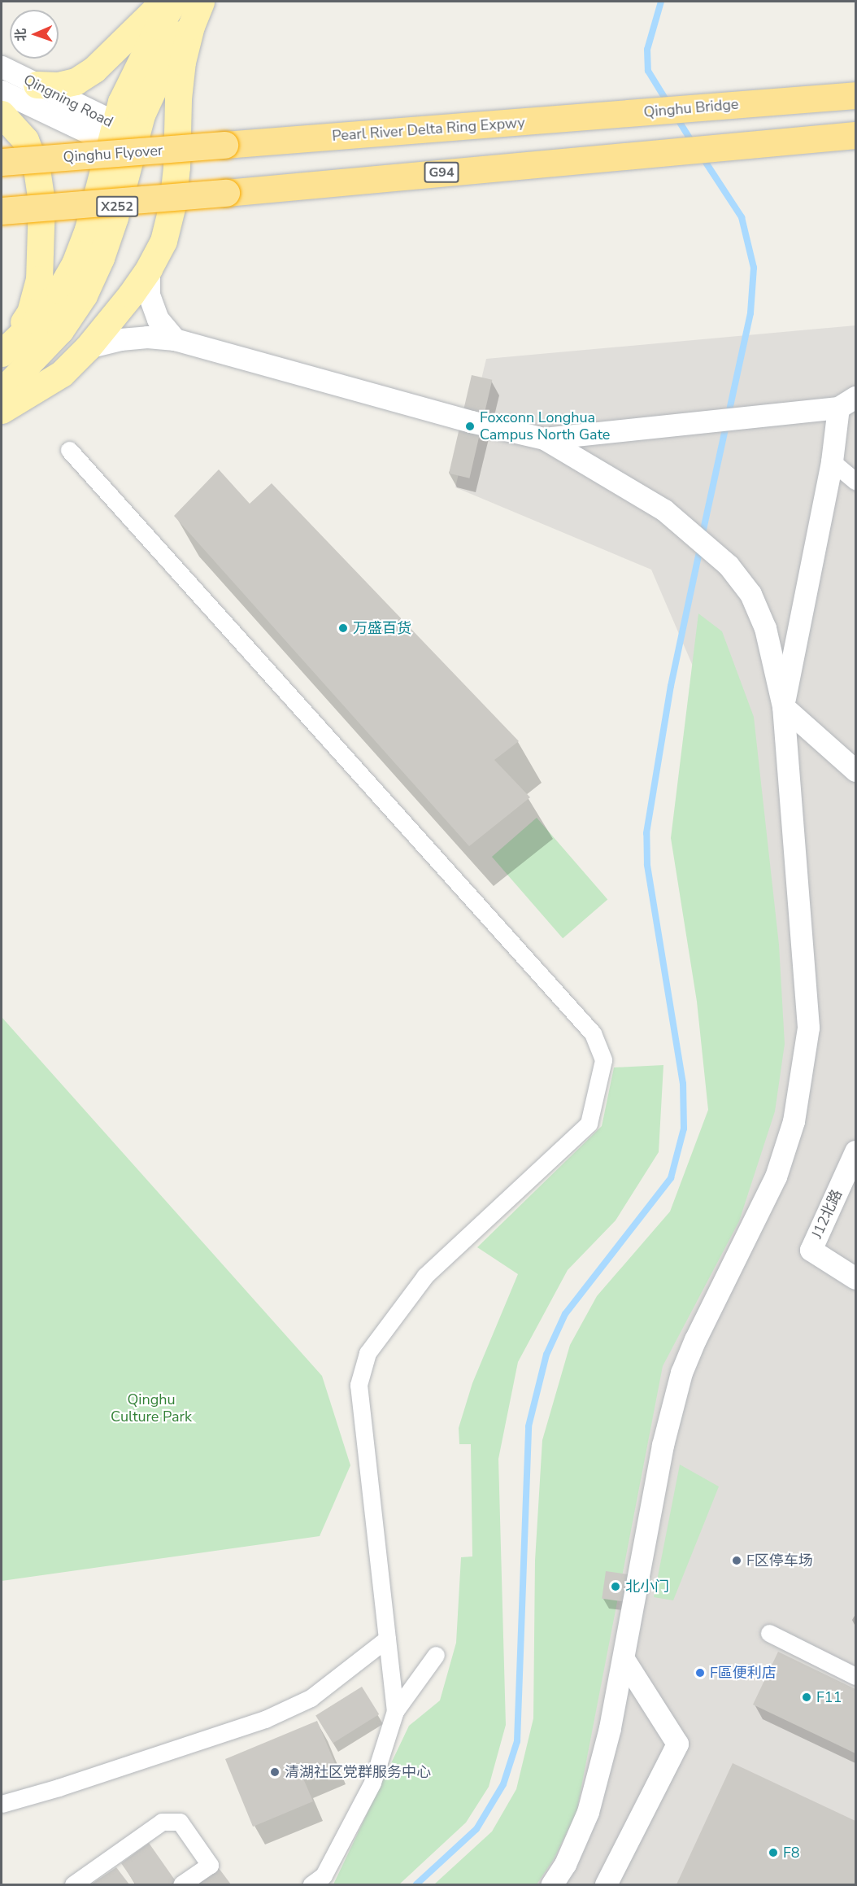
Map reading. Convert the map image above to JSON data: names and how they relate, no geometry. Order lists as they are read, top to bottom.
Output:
{
  "streets": {
    "highway": [
      "Qinghu Bridge",
      "Pearl River Delta Ring Expwy",
      "Qinghu Flyover",
      "G94"
    ],
    "main road": ["X252"],
    "street": ["Qingning Road", "J12北路"]
  },
  "crossings": [
    ["Qingning Road", "X252"],
    ["Qinghu Bridge", "Pearl River Delta Ring Expwy"],
    ["Pearl River Delta Ring Expwy", "Qinghu Flyover"]
  ],
  "parks": ["Qinghu Culture Park"],
  "places": [
    "Foxconn Longhua Campus North Gate",
    "万盛百货",
    "F区停车场",
    "北小门",
    "F區便利店",
    "F11",
    "清湖社区党群服务中心",
    "F8"
  ],
  "north": "left"
}
